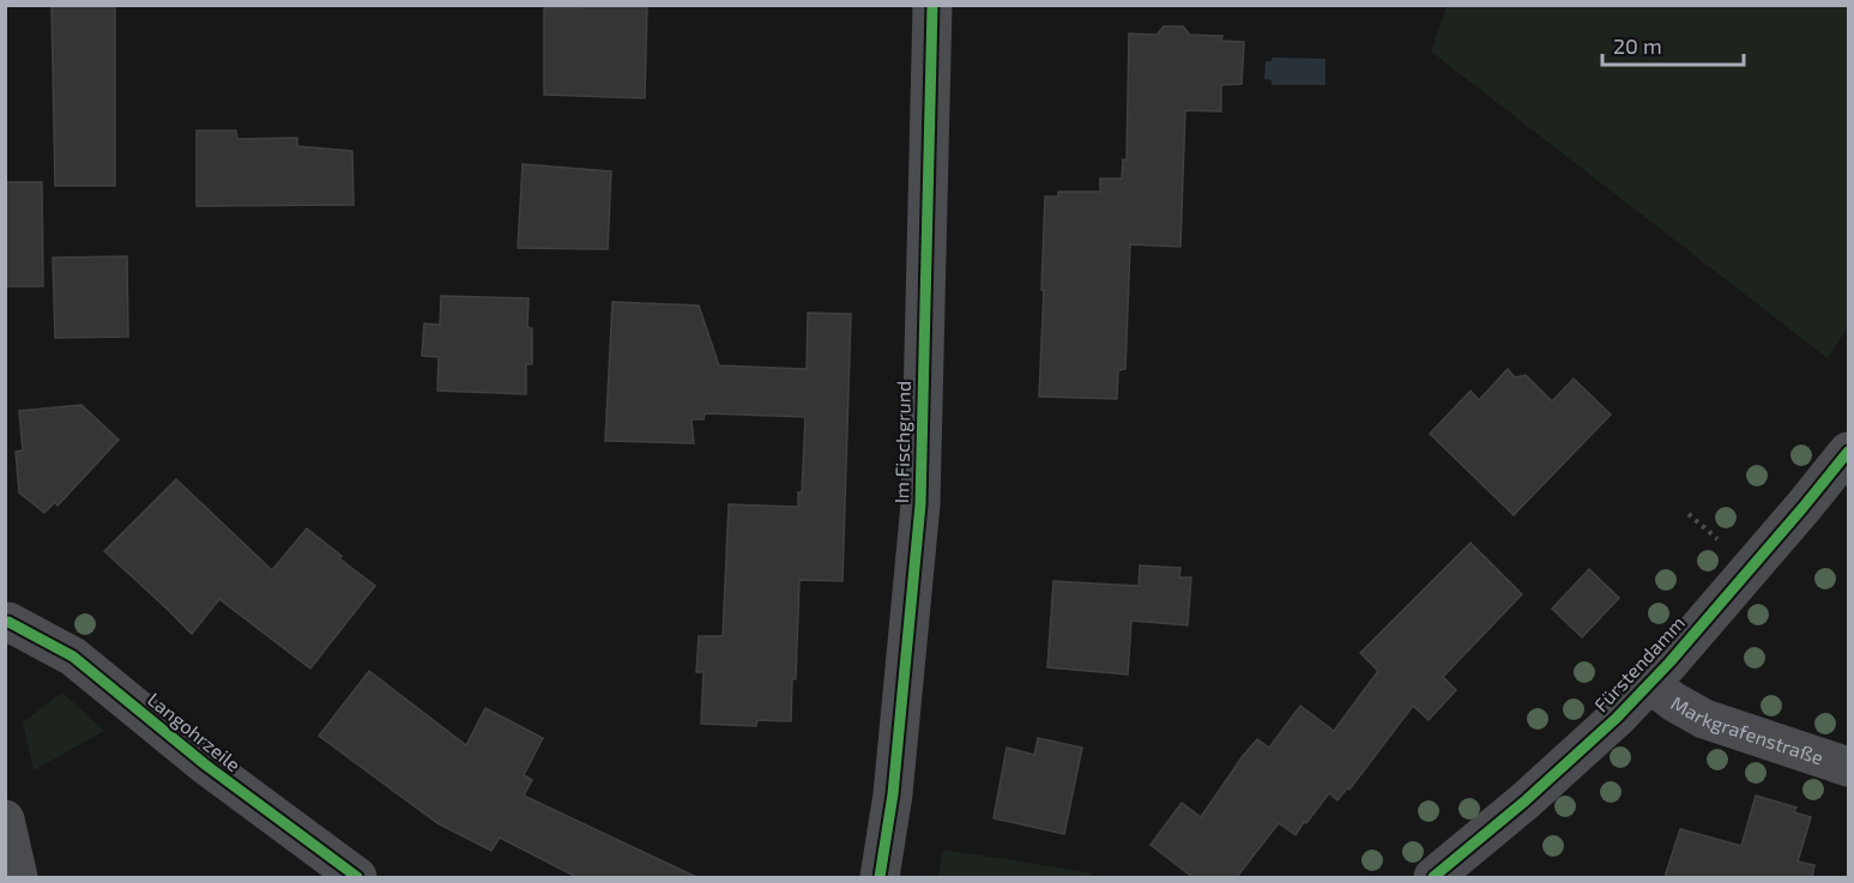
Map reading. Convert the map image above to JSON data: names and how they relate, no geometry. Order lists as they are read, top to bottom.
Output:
{
  "streets": {
    "street": [
      "Im Fischgrund",
      "Fürstendamm",
      "Markgrafenstraße",
      "Langohrzeile"
    ]
  },
  "crossings": [
    ["Fürstendamm", "Markgrafenstraße"]
  ],
  "scale_bar": "20 m"
}
